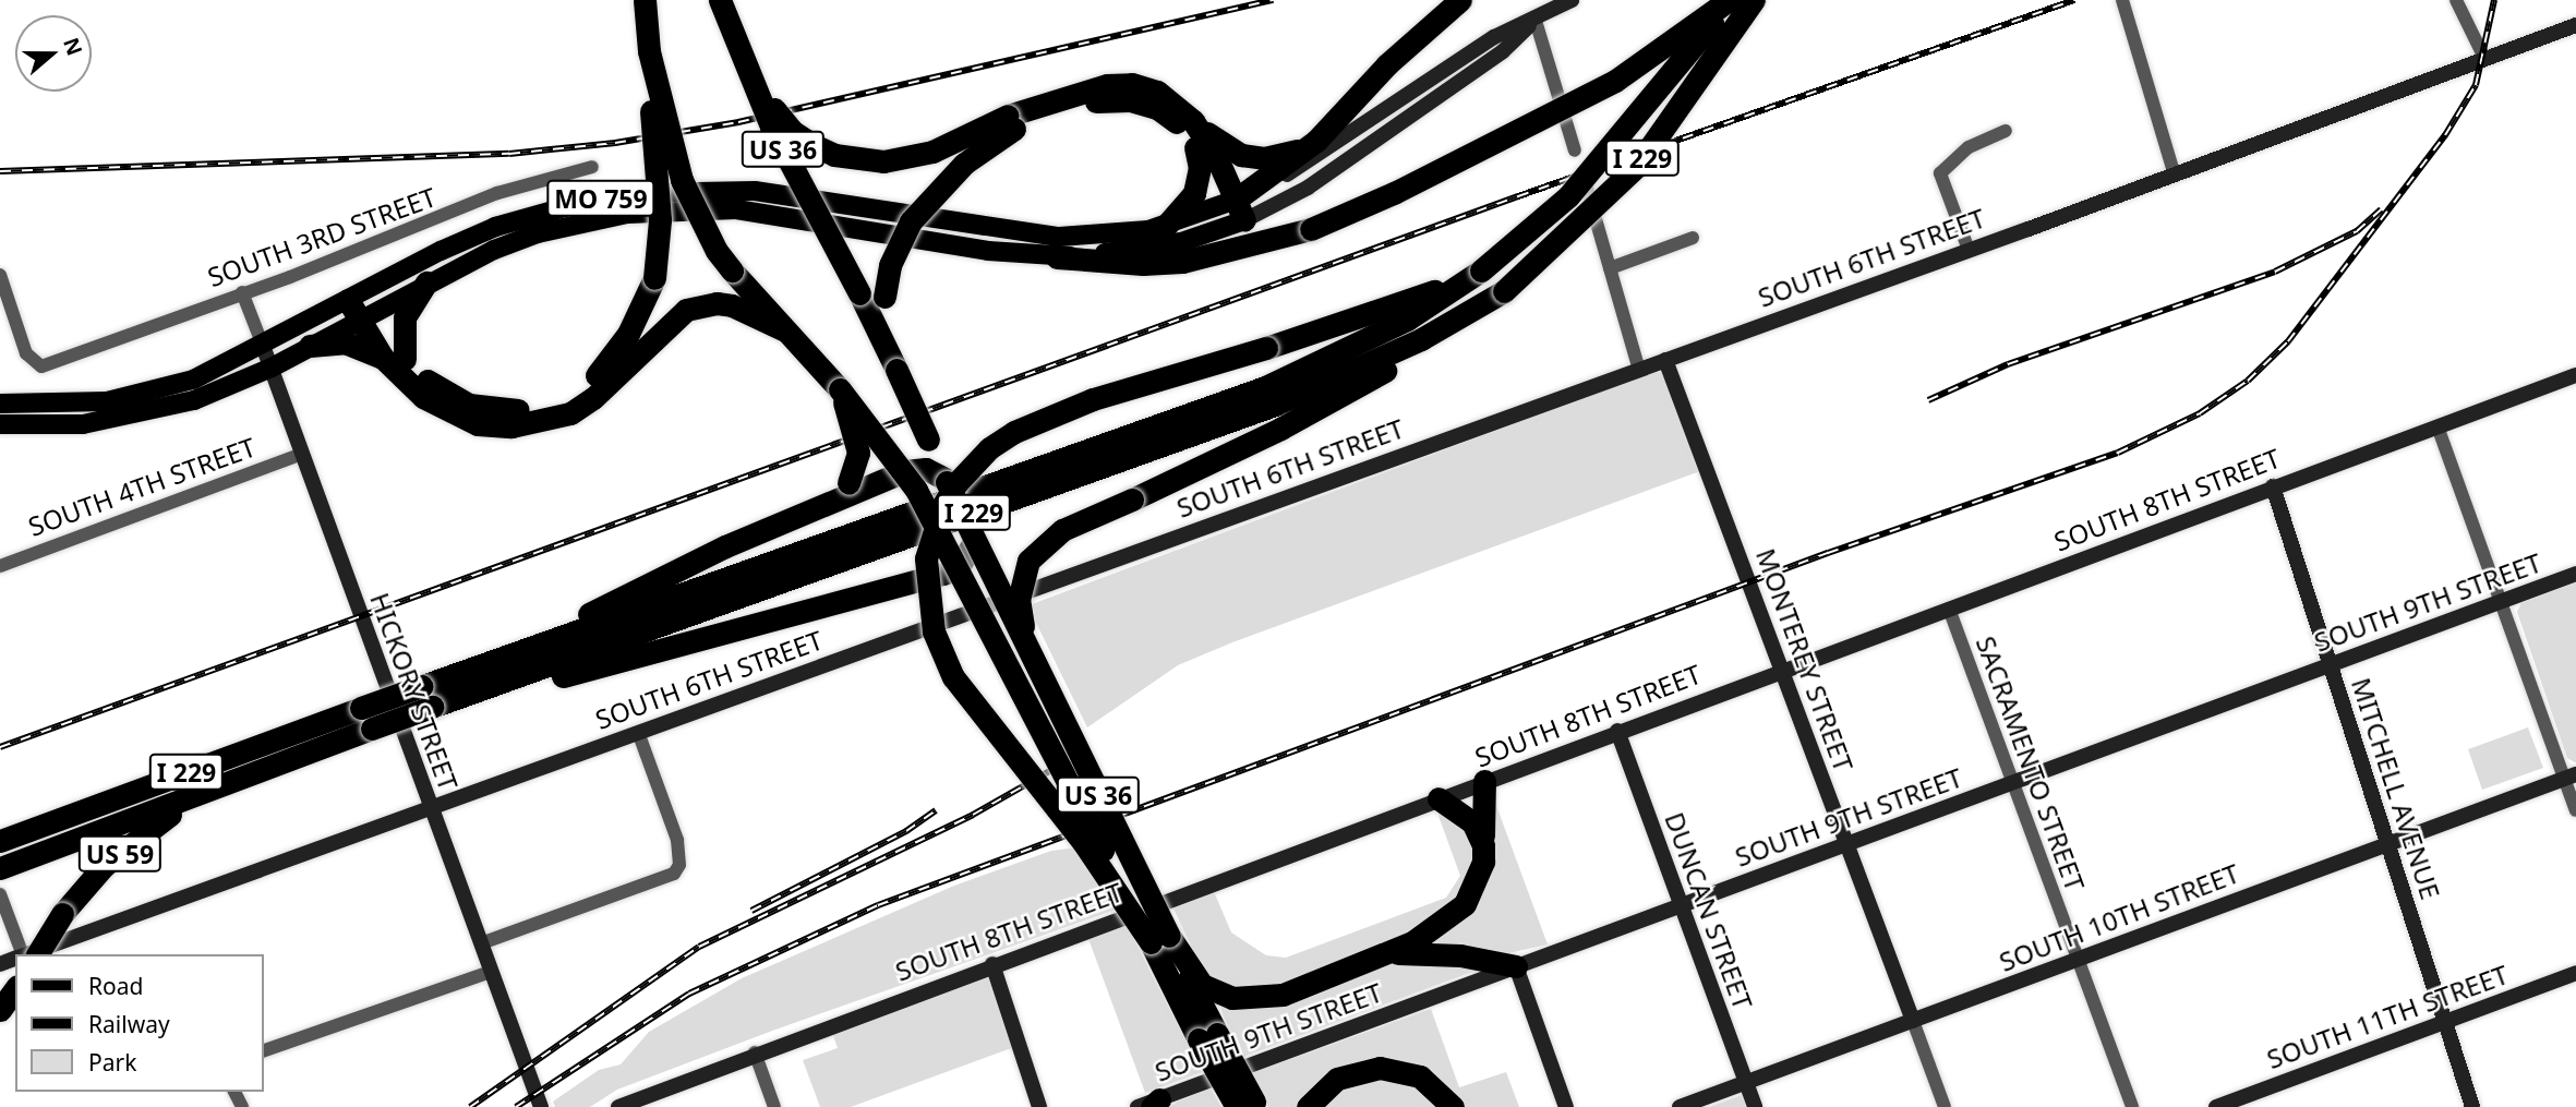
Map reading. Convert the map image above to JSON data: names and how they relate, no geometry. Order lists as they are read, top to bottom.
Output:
{
  "streets": {
    "highway": ["US 36", "I 229", "US 59"],
    "main road": [
      "MO 759",
      "SOUTH 6TH STREET",
      "SOUTH 8TH STREET",
      "SOUTH 9TH STREET",
      "MONTEREY STREET",
      "HICKORY STREET",
      "MITCHELL AVENUE",
      "DUNCAN STREET",
      "SOUTH 10TH STREET",
      "SOUTH 11TH STREET"
    ],
    "street": ["SOUTH 3RD STREET", "SOUTH 4TH STREET", "SACRAMENTO STREET"]
  },
  "crossings": [
    ["I 229", "US 59"],
    ["MO 759", "HICKORY STREET"],
    ["SOUTH 3RD STREET", "HICKORY STREET"],
    ["SOUTH 6TH STREET", "MONTEREY STREET"],
    ["SOUTH 6TH STREET", "HICKORY STREET"],
    ["SOUTH 4TH STREET", "HICKORY STREET"],
    ["SOUTH 8TH STREET", "MONTEREY STREET"],
    ["SOUTH 8TH STREET", "SACRAMENTO STREET"],
    ["SOUTH 8TH STREET", "MITCHELL AVENUE"],
    ["SOUTH 8TH STREET", "DUNCAN STREET"],
    ["SOUTH 9TH STREET", "MONTEREY STREET"],
    ["SOUTH 9TH STREET", "SACRAMENTO STREET"],
    ["SOUTH 9TH STREET", "MITCHELL AVENUE"],
    ["SOUTH 9TH STREET", "DUNCAN STREET"],
    ["MONTEREY STREET", "SOUTH 10TH STREET"],
    ["SACRAMENTO STREET", "SOUTH 10TH STREET"],
    ["MITCHELL AVENUE", "SOUTH 10TH STREET"],
    ["MITCHELL AVENUE", "SOUTH 11TH STREET"],
    ["DUNCAN STREET", "SOUTH 10TH STREET"]
  ],
  "legend": ["Road", "Railway", "Park"],
  "north": "right"
}
